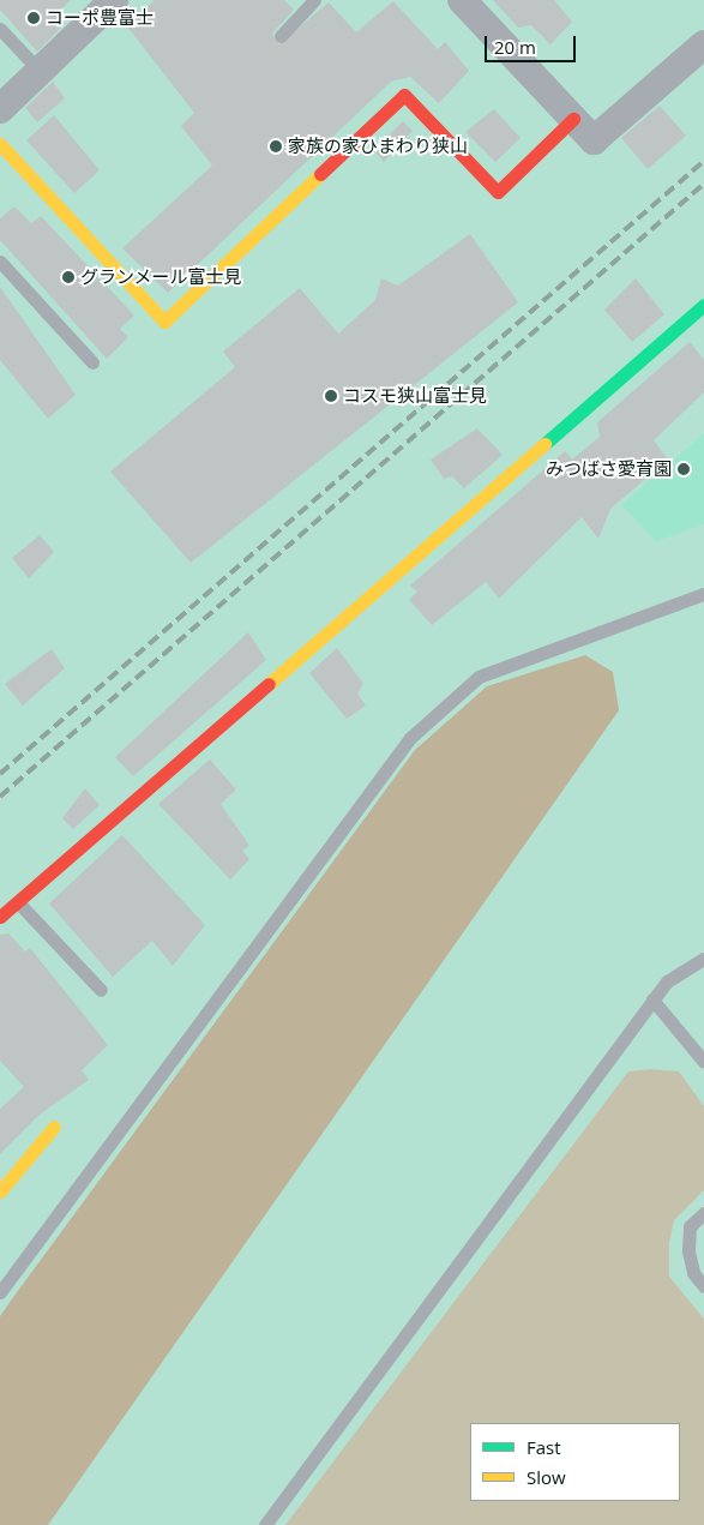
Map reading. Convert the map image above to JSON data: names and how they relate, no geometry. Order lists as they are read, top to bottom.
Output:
{
  "places": [
    "コーポ豊富士",
    "家族の家ひまわり狭山",
    "グランメール富士見",
    "コスモ狭山富士見",
    "みつばさ愛育園"
  ],
  "legend": ["Fast", "Slow"],
  "scale_bar": "20 m"
}
